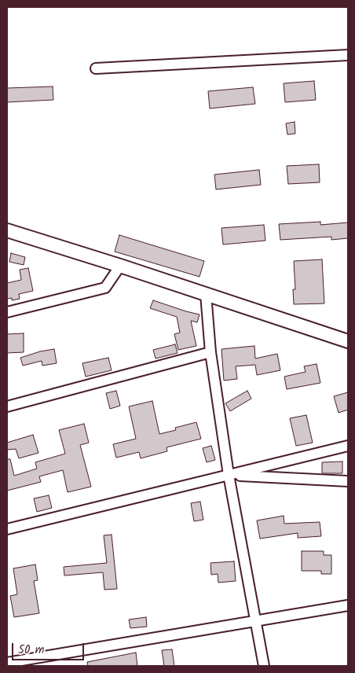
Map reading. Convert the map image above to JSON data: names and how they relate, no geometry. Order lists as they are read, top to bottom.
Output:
{
  "scale_bar": "50 m"
}
